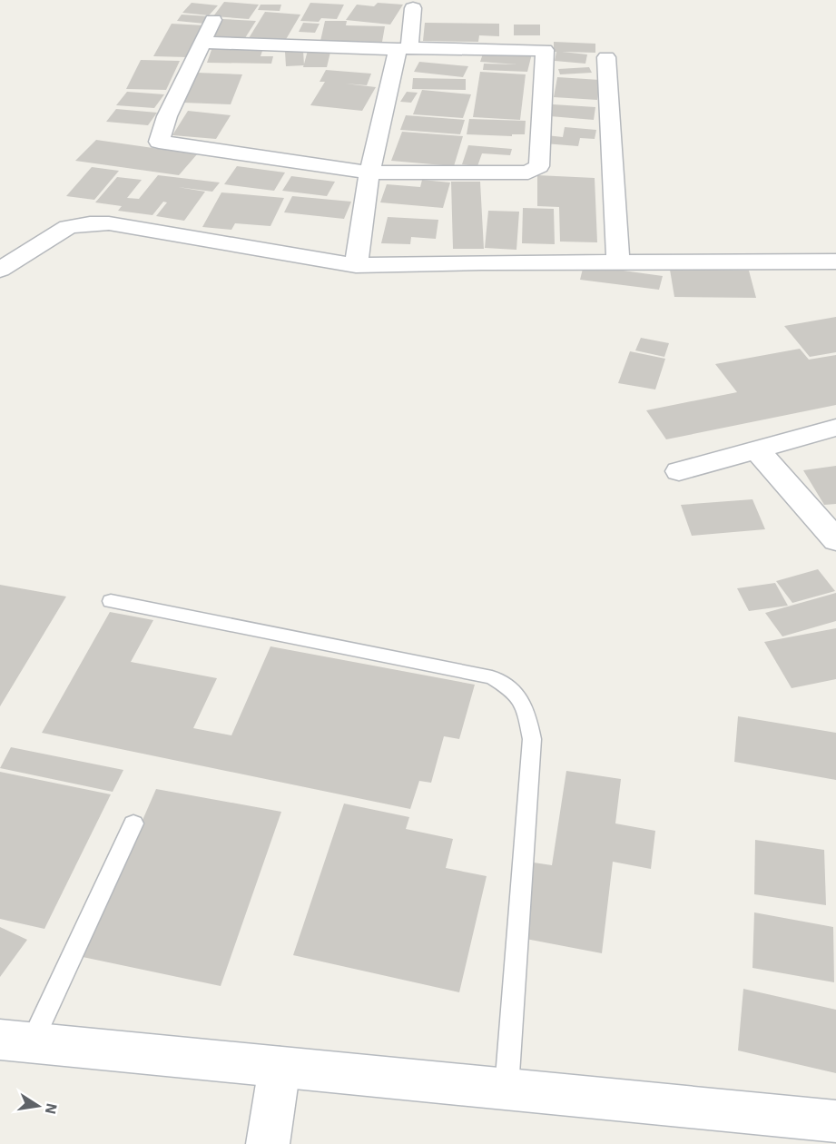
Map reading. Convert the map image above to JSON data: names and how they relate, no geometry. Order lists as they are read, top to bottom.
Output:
{
  "north": "right"
}
